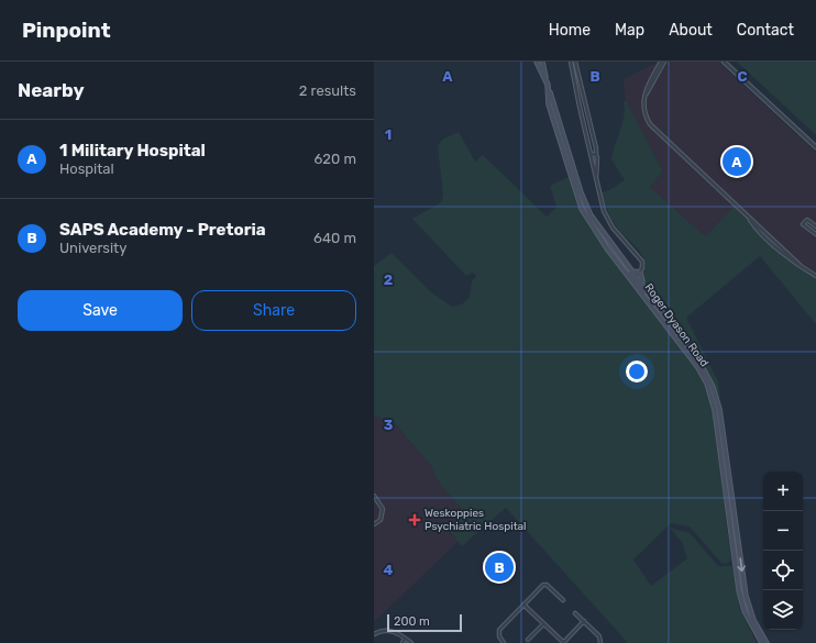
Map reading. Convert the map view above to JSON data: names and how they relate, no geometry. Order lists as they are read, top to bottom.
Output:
{
  "streets": {
    "main road": ["Roger Dyason Road"]
  },
  "places": {
    "health": ["Weskoppies Psychiatric Hospital"]
  },
  "scale_bar": "200 m",
  "page": {
    "header": "Pinpoint",
    "nav": [
      "Home",
      "Map",
      "About",
      "Contact"
    ],
    "heading": ["Nearby", "2 results"],
    "list": [
      {
        "mark": "A",
        "name": "1 Military Hospital",
        "note": "Hospital",
        "value": "620 m"
      },
      {
        "mark": "B",
        "name": "SAPS Academy - Pretoria",
        "note": "University",
        "value": "640 m"
      }
    ],
    "pins": ["A", "B"],
    "buttons": ["Save", "Share"],
    "map_buttons": ["+", "−"],
    "scale": "200 m"
  },
  "grid": {
    "columns": ["A", "B", "C"],
    "rows": [
      "1",
      "2",
      "3",
      "4"
    ]
  }
}
